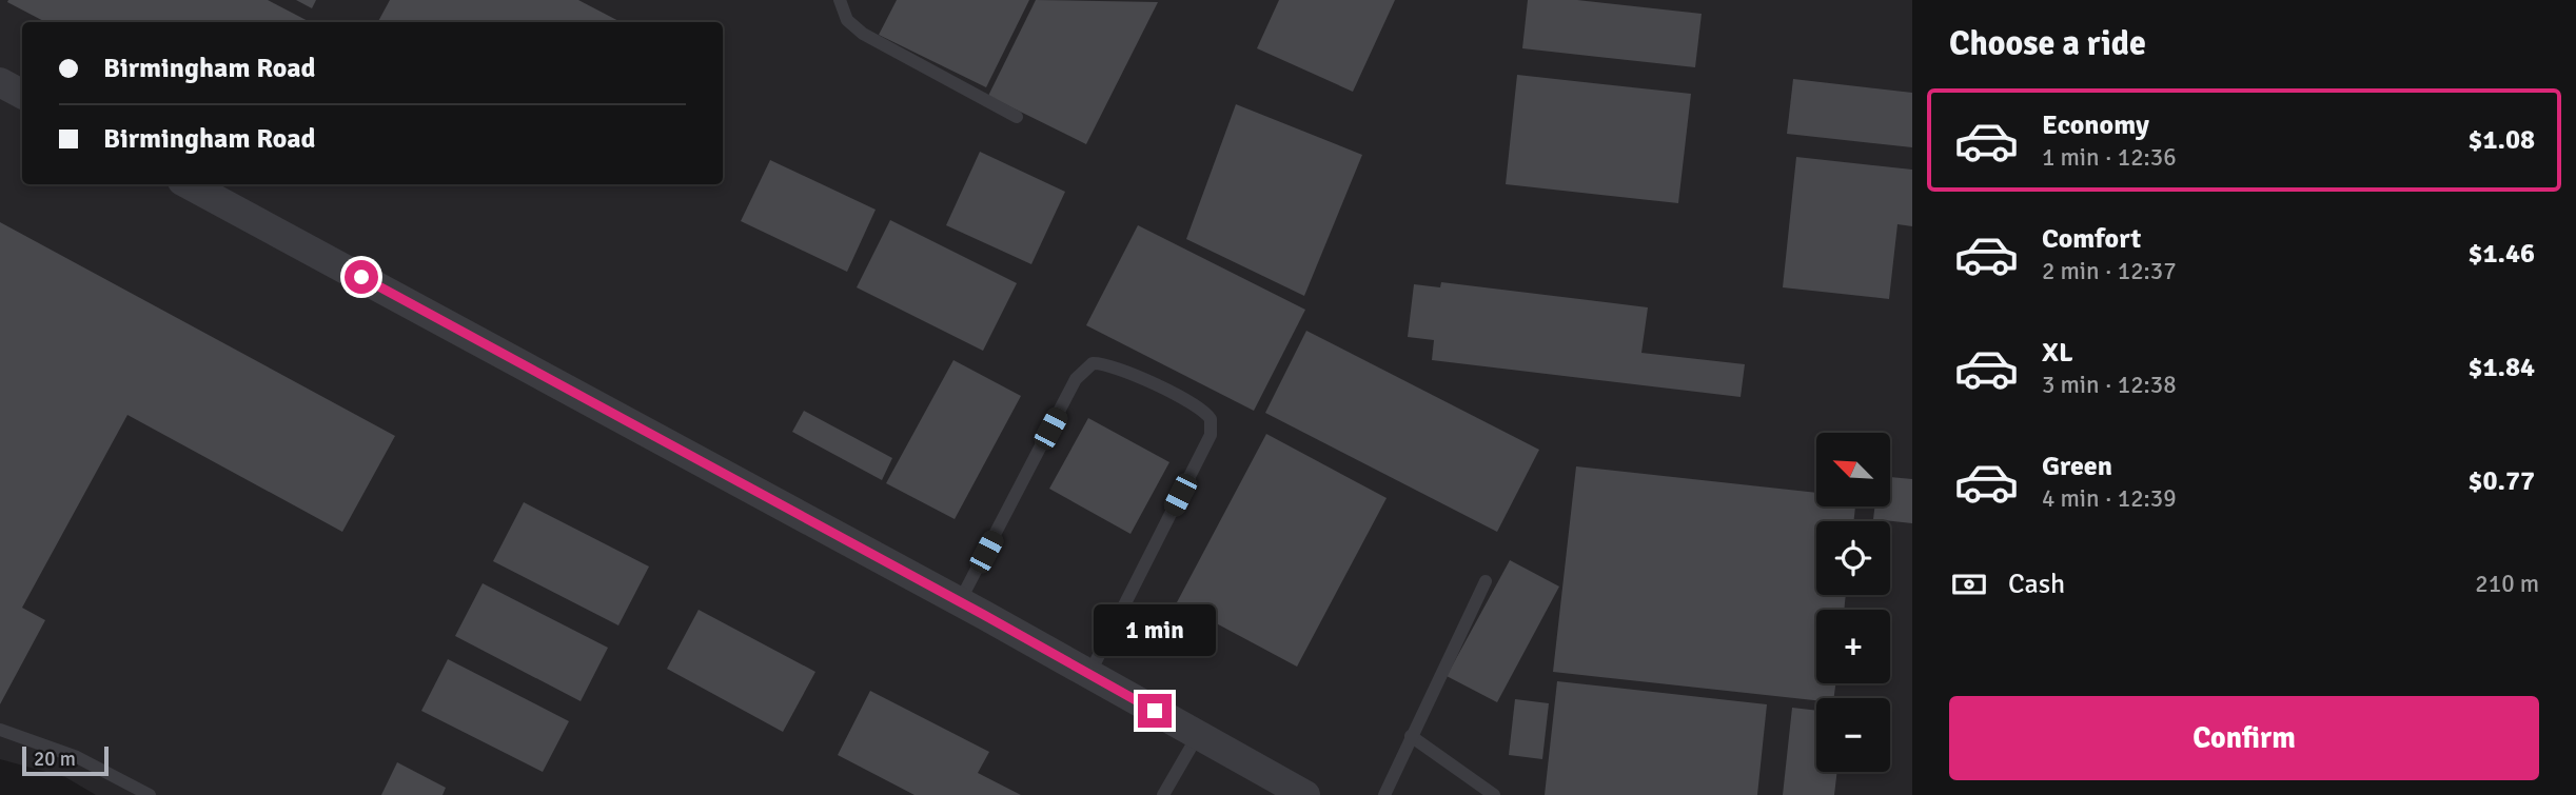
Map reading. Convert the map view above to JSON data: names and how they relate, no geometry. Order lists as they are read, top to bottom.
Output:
{
  "scale_bar": "20 m",
  "north": "top left",
  "page": {
    "heading": "Choose a ride",
    "banner": ["Birmingham Road", "Birmingham Road"],
    "list": [
      {
        "name": "Economy",
        "note": "1 min · 12:36",
        "value": "$1.08"
      },
      {
        "name": "Comfort",
        "note": "2 min · 12:37",
        "value": "$1.46"
      },
      {
        "name": "XL",
        "note": "3 min · 12:38",
        "value": "$1.84"
      },
      {
        "name": "Green",
        "note": "4 min · 12:39",
        "value": "$0.77"
      }
    ],
    "map_buttons": ["+", "−"],
    "pay": ["Cash", "210 m"],
    "bubble": "1 min",
    "buttons": "Confirm",
    "scale": "20 m"
  }
}
